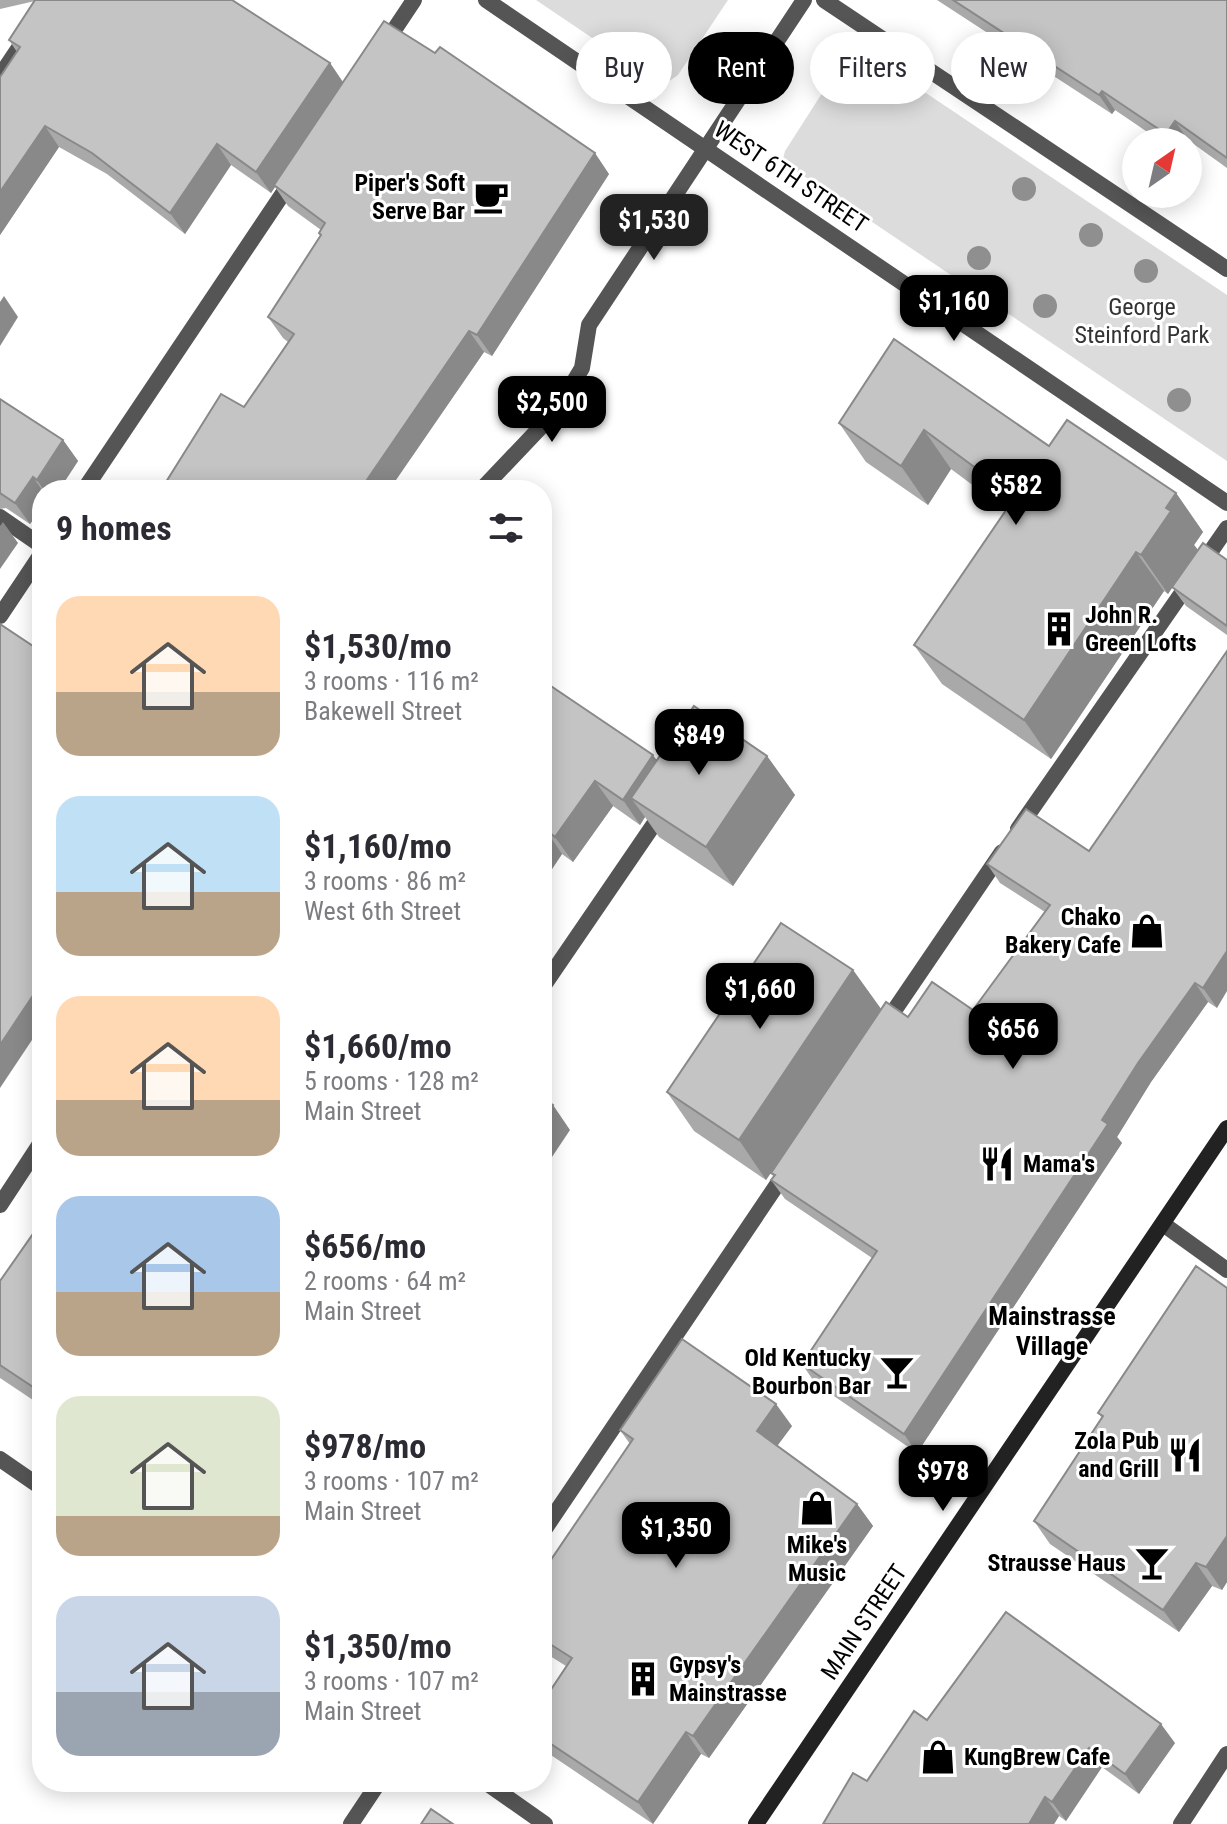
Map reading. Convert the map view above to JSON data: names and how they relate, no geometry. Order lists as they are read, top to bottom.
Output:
{
  "streets": {
    "main road": ["MAIN STREET"],
    "street": ["WEST 6TH STREET"]
  },
  "districts": ["Mainstrasse Village"],
  "parks": ["George Steinford Park"],
  "places": {
    "cafe": ["Piper's Soft Serve Bar"],
    "building": ["John R. Green Lofts", "Gypsy's Mainstrasse"],
    "shop": ["Chako Bakery Cafe", "Mike's Music", "KungBrew Cafe"],
    "restaurant": ["Mama's", "Zola Pub and Grill"],
    "bar": ["Old Kentucky Bourbon Bar", "Strausse Haus"]
  },
  "north": "top right",
  "page": {
    "chip": [
      "Buy",
      "Rent",
      "Filters",
      "New"
    ],
    "price": [
      "$1,530",
      "$1,160",
      "$2,500",
      "$582",
      "$849",
      "$1,660",
      "$656",
      "$978",
      "$1,350"
    ],
    "heading": "9 homes",
    "list": [
      {
        "name": "$1,530/mo",
        "note": "3 rooms · 116 m² · Bakewell Street"
      },
      {
        "name": "$1,160/mo",
        "note": "3 rooms · 86 m² · West 6th Street"
      },
      {
        "name": "$1,660/mo",
        "note": "5 rooms · 128 m² · Main Street"
      },
      {
        "name": "$656/mo",
        "note": "2 rooms · 64 m² · Main Street"
      },
      {
        "name": "$978/mo",
        "note": "3 rooms · 107 m² · Main Street"
      },
      {
        "name": "$1,350/mo",
        "note": "3 rooms · 107 m² · Main Street"
      }
    ]
  }
}
